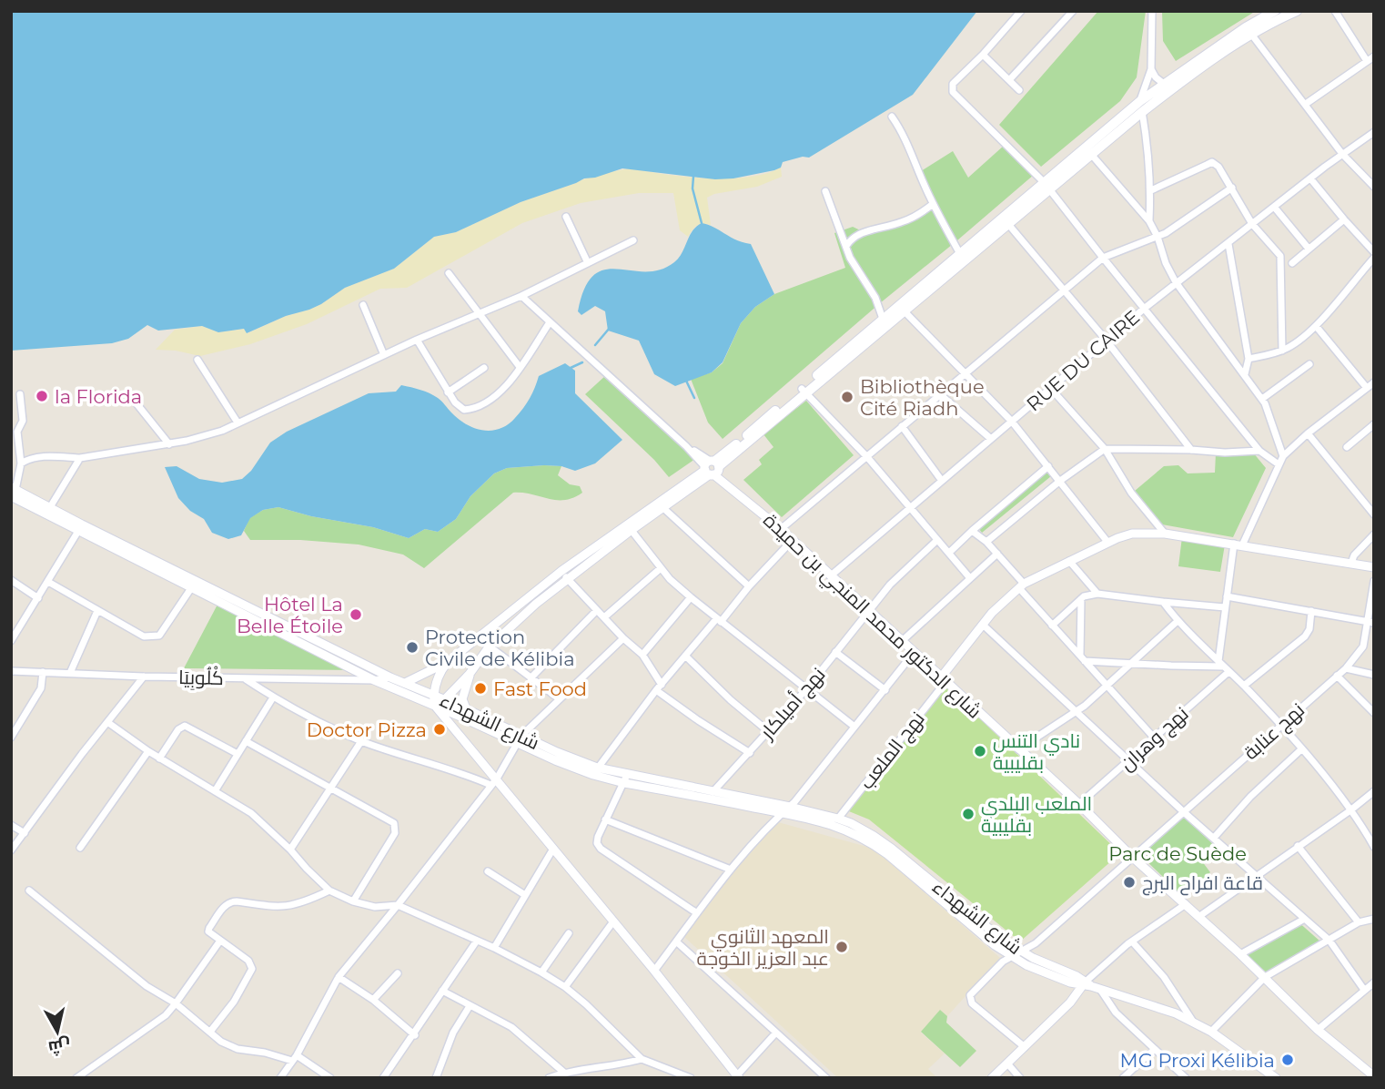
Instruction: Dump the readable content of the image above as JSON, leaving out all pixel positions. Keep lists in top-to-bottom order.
{
  "streets": {
    "street": [
      "RUE DU CAIRE",
      "شارع الدكتور محمد المنجي بن حميدة",
      "كْلُوبِيَا",
      "نهج أميلكار",
      "شارع الشهداء",
      "نهج عنابة",
      "نهج وهران",
      "نهج الملعب"
    ]
  },
  "crossings": [
    ["RUE DU CAIRE", "شارع الدكتور محمد المنجي بن حميدة"],
    ["شارع الدكتور محمد المنجي بن حميدة", "نهج أميلكار"],
    ["شارع الدكتور محمد المنجي بن حميدة", "نهج عنابة"],
    ["شارع الدكتور محمد المنجي بن حميدة", "نهج وهران"],
    ["شارع الدكتور محمد المنجي بن حميدة", "نهج الملعب"],
    ["كْلُوبِيَا", "شارع الشهداء"],
    ["نهج أميلكار", "شارع الشهداء"],
    ["شارع الشهداء", "نهج عنابة"],
    ["شارع الشهداء", "نهج الملعب"]
  ],
  "parks": ["Parc de Suède"],
  "places": [
    "la Florida",
    "Bibliothèque Cité Riadh",
    "Hôtel La Belle Étoile",
    "Protection Civile de Kélibia",
    "Fast Food",
    "Doctor Pizza",
    "نادي التنس بقليبية",
    "الملعب البلدي بقليبية",
    "قاعة افراح البرج",
    "المعهد الثانوي عبد العزيز الخوجة",
    "MG Proxi Kélibia"
  ],
  "north": "bottom"
}
